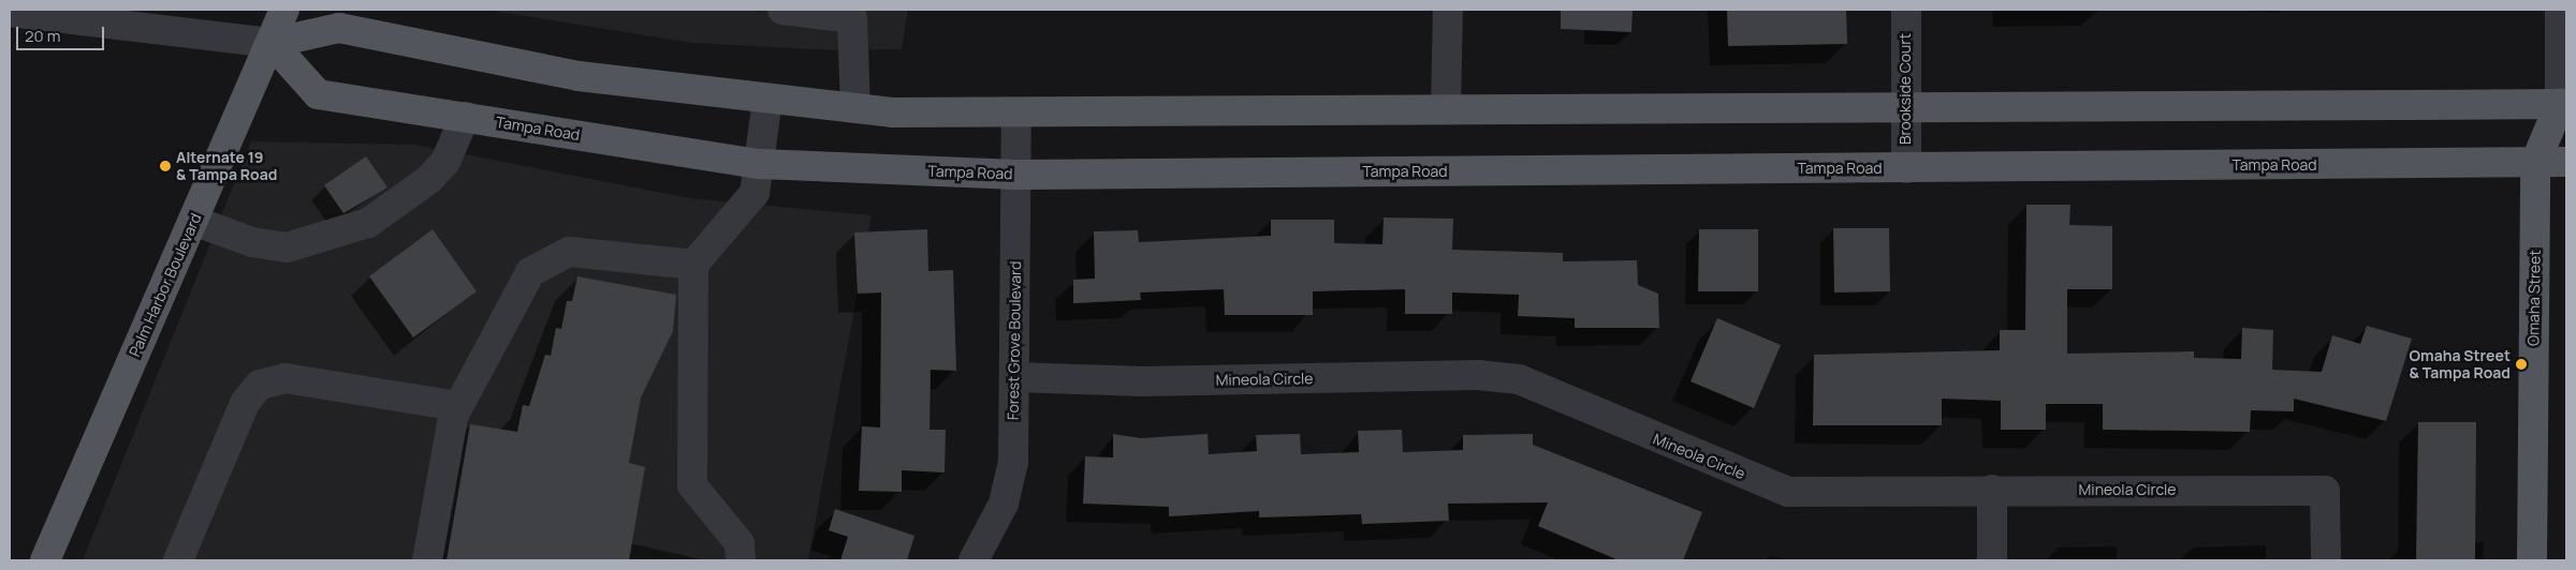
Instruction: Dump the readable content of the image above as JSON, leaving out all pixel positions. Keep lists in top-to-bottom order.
{
  "streets": {
    "main road": ["Tampa Road", "Palm Harbor Boulevard", "Omaha Street"],
    "street": ["Brookside Court", "Forest Grove Boulevard", "Mineola Circle"]
  },
  "crossings": [
    ["Brookside Court", "Tampa Road"],
    ["Tampa Road", "Palm Harbor Boulevard"],
    ["Tampa Road", "Omaha Street"],
    ["Tampa Road", "Forest Grove Boulevard"],
    ["Forest Grove Boulevard", "Mineola Circle"]
  ],
  "places": ["Alternate 19 & Tampa Road", "Omaha Street & Tampa Road"],
  "scale_bar": "20 m"
}
